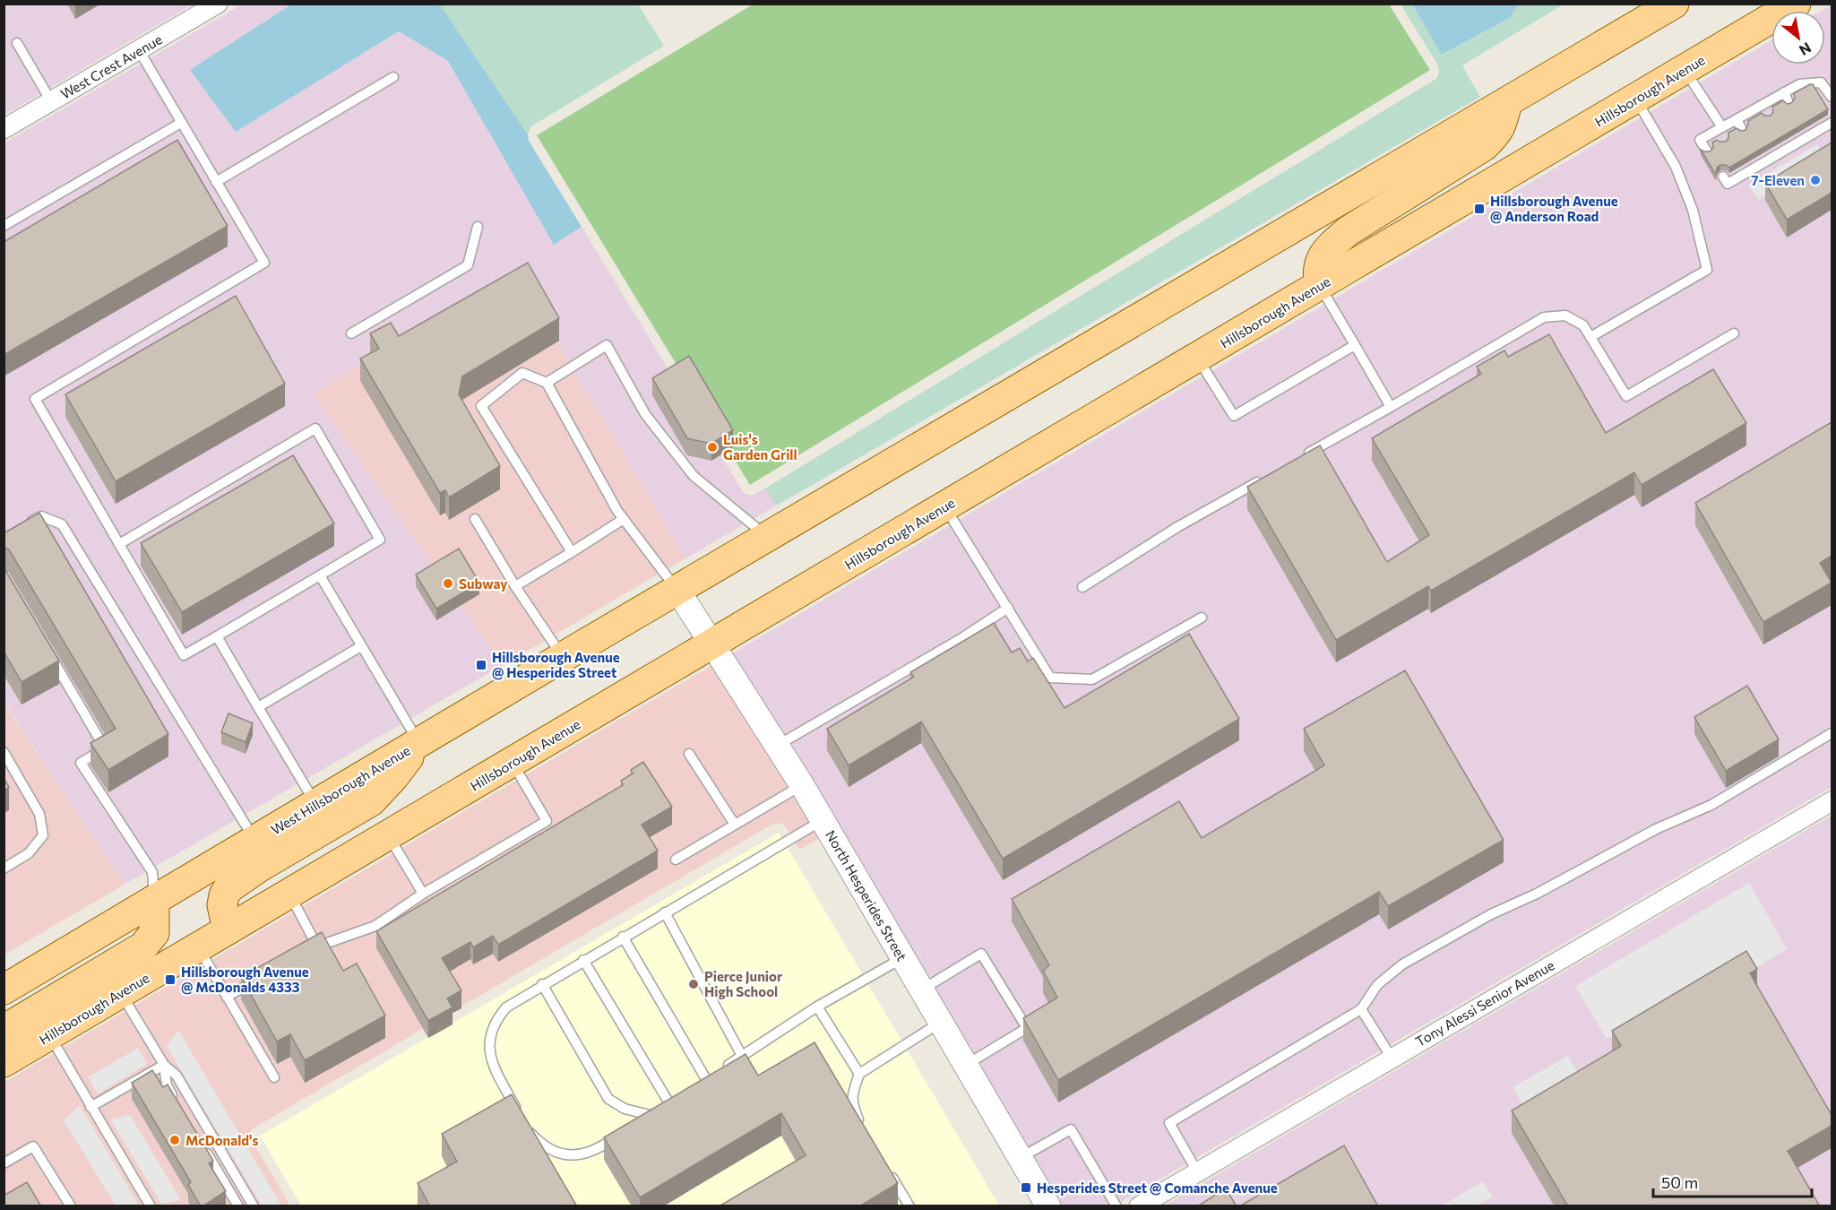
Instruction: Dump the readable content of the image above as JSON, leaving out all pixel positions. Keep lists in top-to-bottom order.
{
  "streets": {
    "main road": ["Hillsborough Avenue", "West Hillsborough Avenue"],
    "street": ["West Crest Avenue", "North Hesperides Street", "Tony Alessi Senior Avenue"]
  },
  "crossings": [
    ["Hillsborough Avenue", "North Hesperides Street"],
    ["West Hillsborough Avenue", "North Hesperides Street"]
  ],
  "places": {
    "other": [
      "7-Eleven",
      "Luis's Garden Grill",
      "Subway",
      "Pierce Junior High School",
      "McDonald's"
    ],
    "transit": [
      "Hillsborough Avenue @ Anderson Road",
      "Hillsborough Avenue @ Hesperides Street",
      "Hillsborough Avenue @ McDonalds 4333",
      "Hesperides Street @ Comanche Avenue"
    ]
  },
  "scale_bar": "50 m",
  "north": "bottom right"
}
